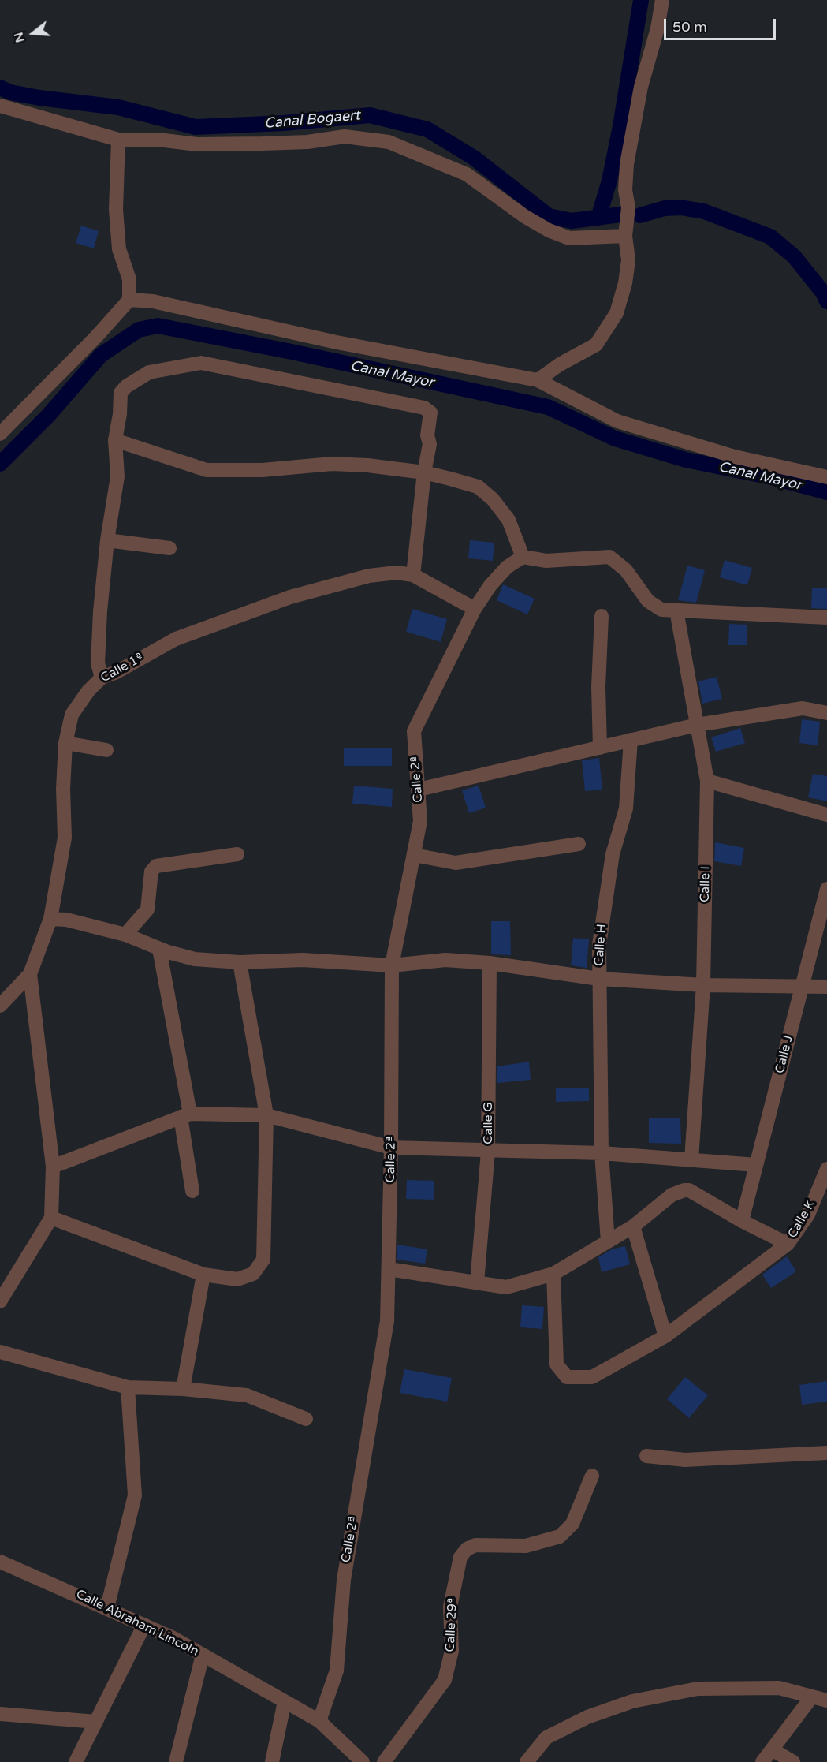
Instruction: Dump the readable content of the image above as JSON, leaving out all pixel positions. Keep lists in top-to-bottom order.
{
  "streets": {
    "street": [
      "Calle 1ª",
      "Calle 2ª",
      "Calle I",
      "Calle H",
      "Calle J",
      "Calle G",
      "Calle K",
      "Calle Abraham Lincoln",
      "Calle 29ª"
    ]
  },
  "crossings": [
    ["Calle 1ª", "Calle 2ª"],
    ["Calle 2ª", "Calle Abraham Lincoln"]
  ],
  "water": ["Canal Bogaert", "Canal Mayor"],
  "scale_bar": "50 m",
  "north": "left"
}
